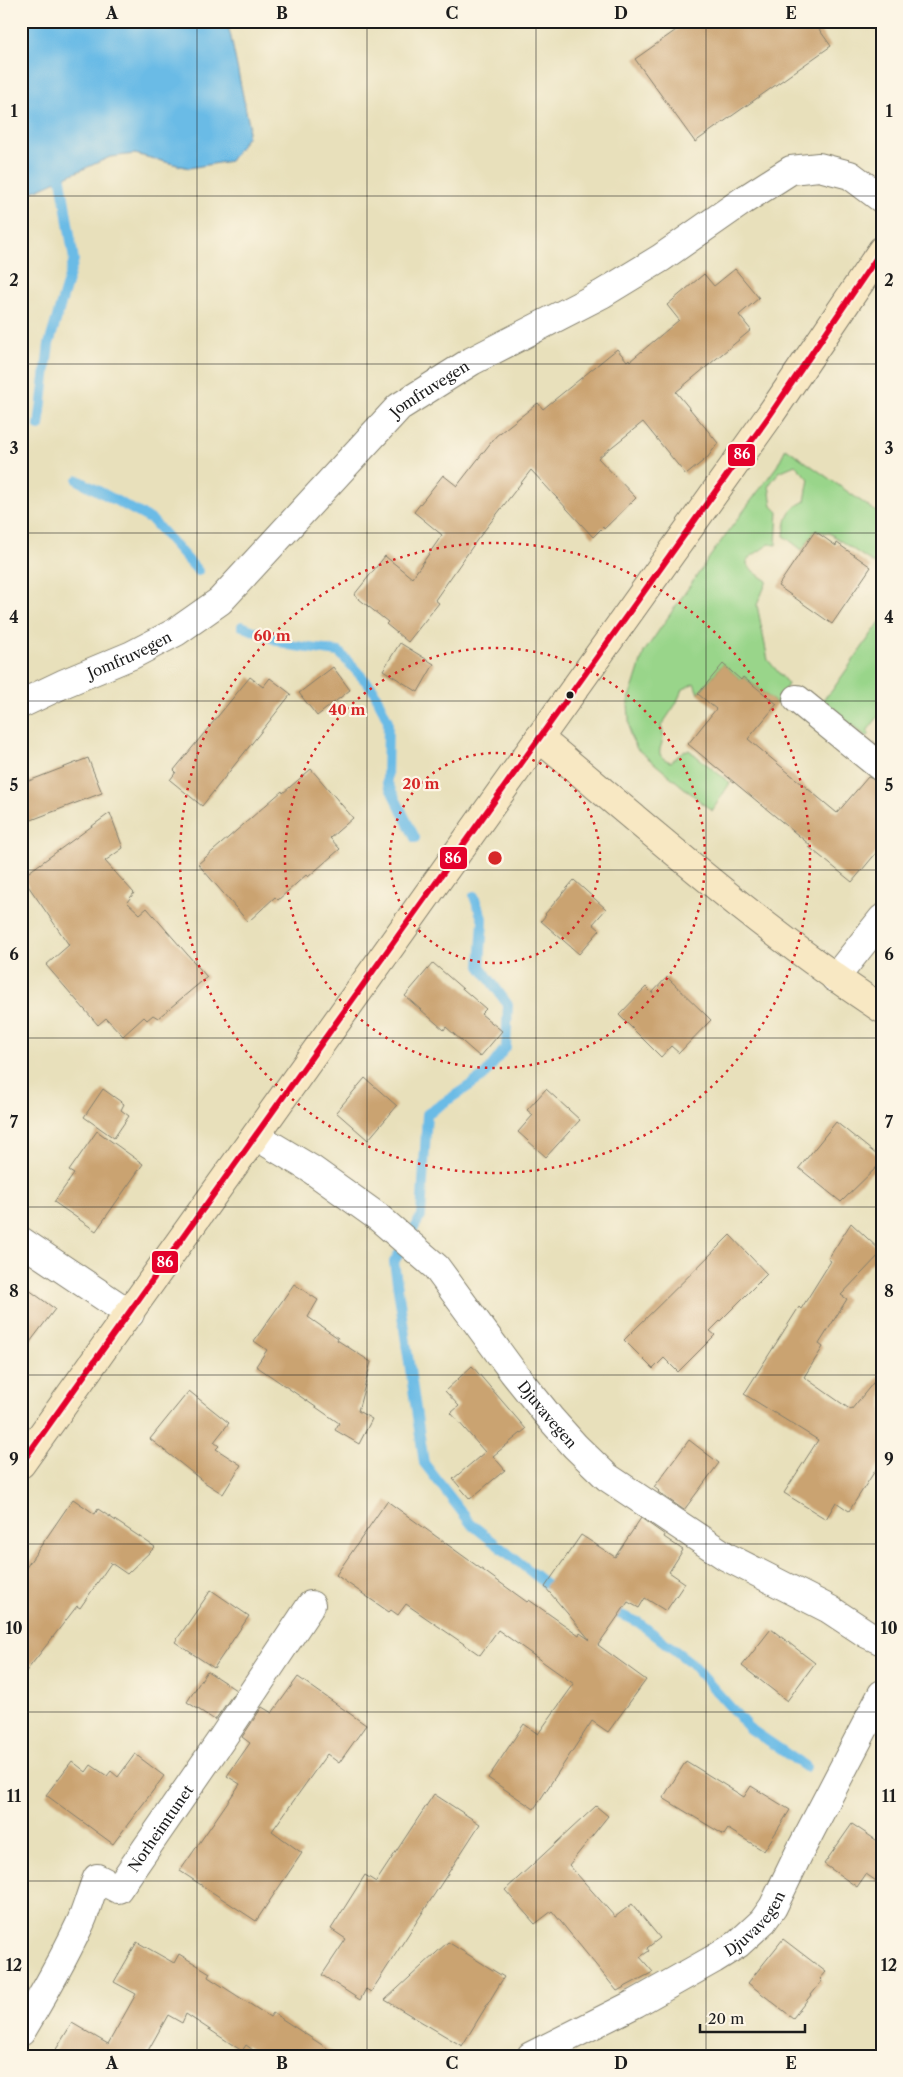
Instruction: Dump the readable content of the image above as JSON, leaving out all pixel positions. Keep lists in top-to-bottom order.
{
  "streets": {
    "street": ["Jomfruvegen", "Djuvavegen", "Norheimtunet"]
  },
  "lines": ["transit line 86"],
  "scale_bar": "20 m",
  "grid": {
    "columns": [
      "A",
      "B",
      "C",
      "D",
      "E"
    ],
    "rows": [
      "1",
      "2",
      "3",
      "4",
      "5",
      "6",
      "7",
      "8",
      "9",
      "10",
      "11",
      "12"
    ]
  },
  "rings": ["60 m", "40 m", "20 m"]
}
